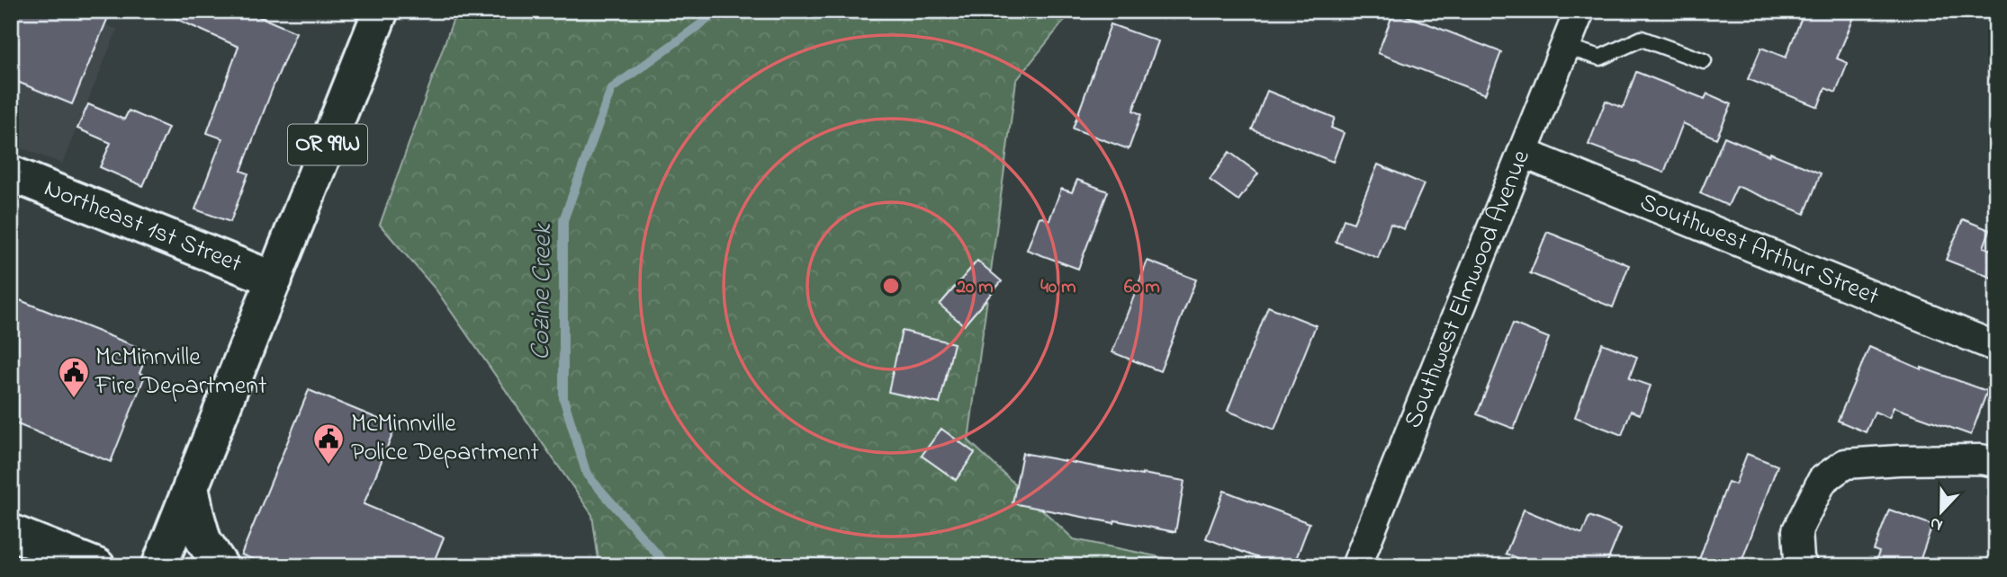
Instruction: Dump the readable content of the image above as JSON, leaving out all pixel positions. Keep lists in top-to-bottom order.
{
  "streets": {
    "main road": ["OR 99W", "Northeast 1st Street"],
    "street": ["Southwest Arthur Street", "Southwest Elmwood Avenue"]
  },
  "crossings": [
    ["OR 99W", "Northeast 1st Street"],
    ["Southwest Arthur Street", "Southwest Elmwood Avenue"]
  ],
  "water": ["Cozine Creek"],
  "places": {
    "public building": ["McMinnville Fire Department", "McMinnville Police Department"]
  },
  "north": "bottom",
  "rings": ["20 m", "40 m", "60 m"]
}
